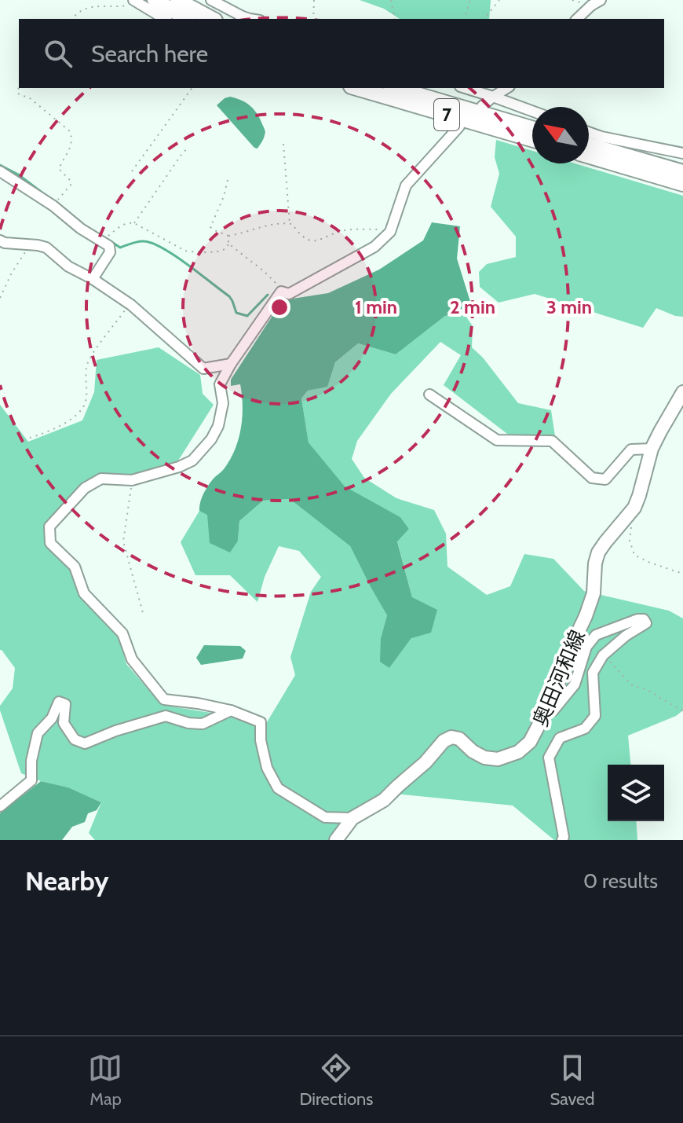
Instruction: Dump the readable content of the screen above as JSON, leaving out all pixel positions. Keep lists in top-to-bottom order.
{
  "streets": {
    "highway": ["7"],
    "main road": ["奥田河和線"]
  },
  "north": "top left",
  "page": {
    "search": "Search here",
    "heading": ["Nearby", "0 results"],
    "nav": ["Map", "Directions", "Saved"]
  },
  "rings": ["1 min", "2 min", "3 min"]
}
